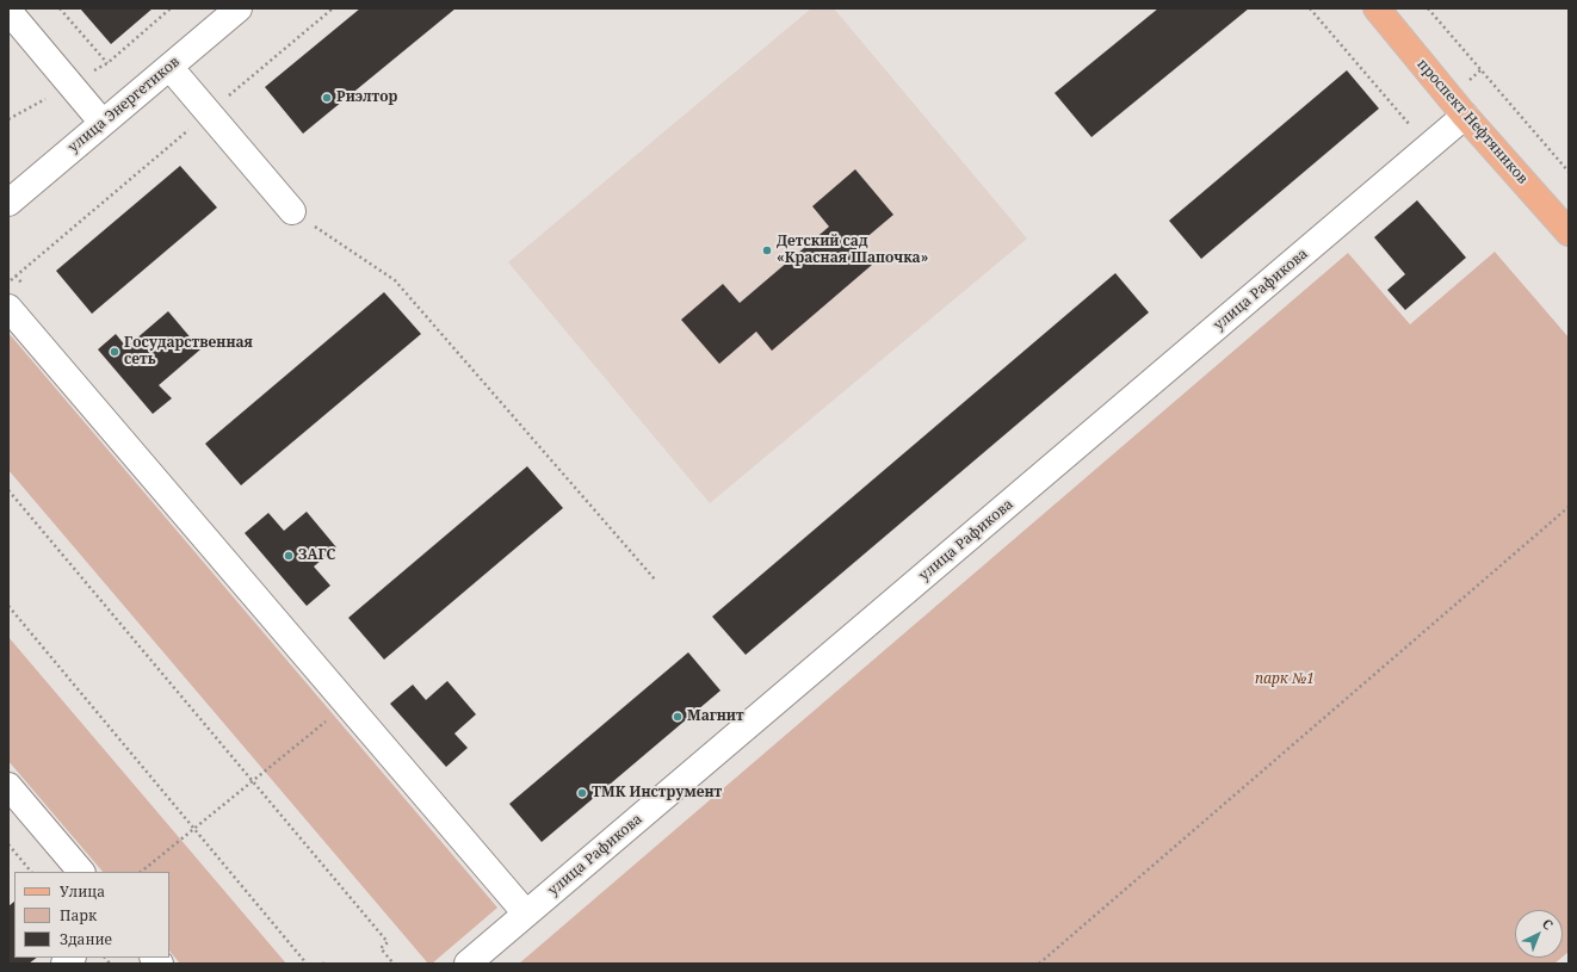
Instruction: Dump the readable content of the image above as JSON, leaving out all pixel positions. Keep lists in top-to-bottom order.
{
  "streets": {
    "main road": ["проспект Нефтяников"],
    "street": ["улица Энергетиков", "улица Рафикова"]
  },
  "crossings": [
    ["проспект Нефтяников", "улица Рафикова"]
  ],
  "parks": ["парк №1"],
  "places": [
    "Риэлтор",
    "Детский сад «Красная Шапочка»",
    "Государственная сеть",
    "ЗАГС",
    "Магнит",
    "ТМК Инструмент"
  ],
  "legend": ["Улица", "Парк", "Здание"],
  "north": "top right"
}
